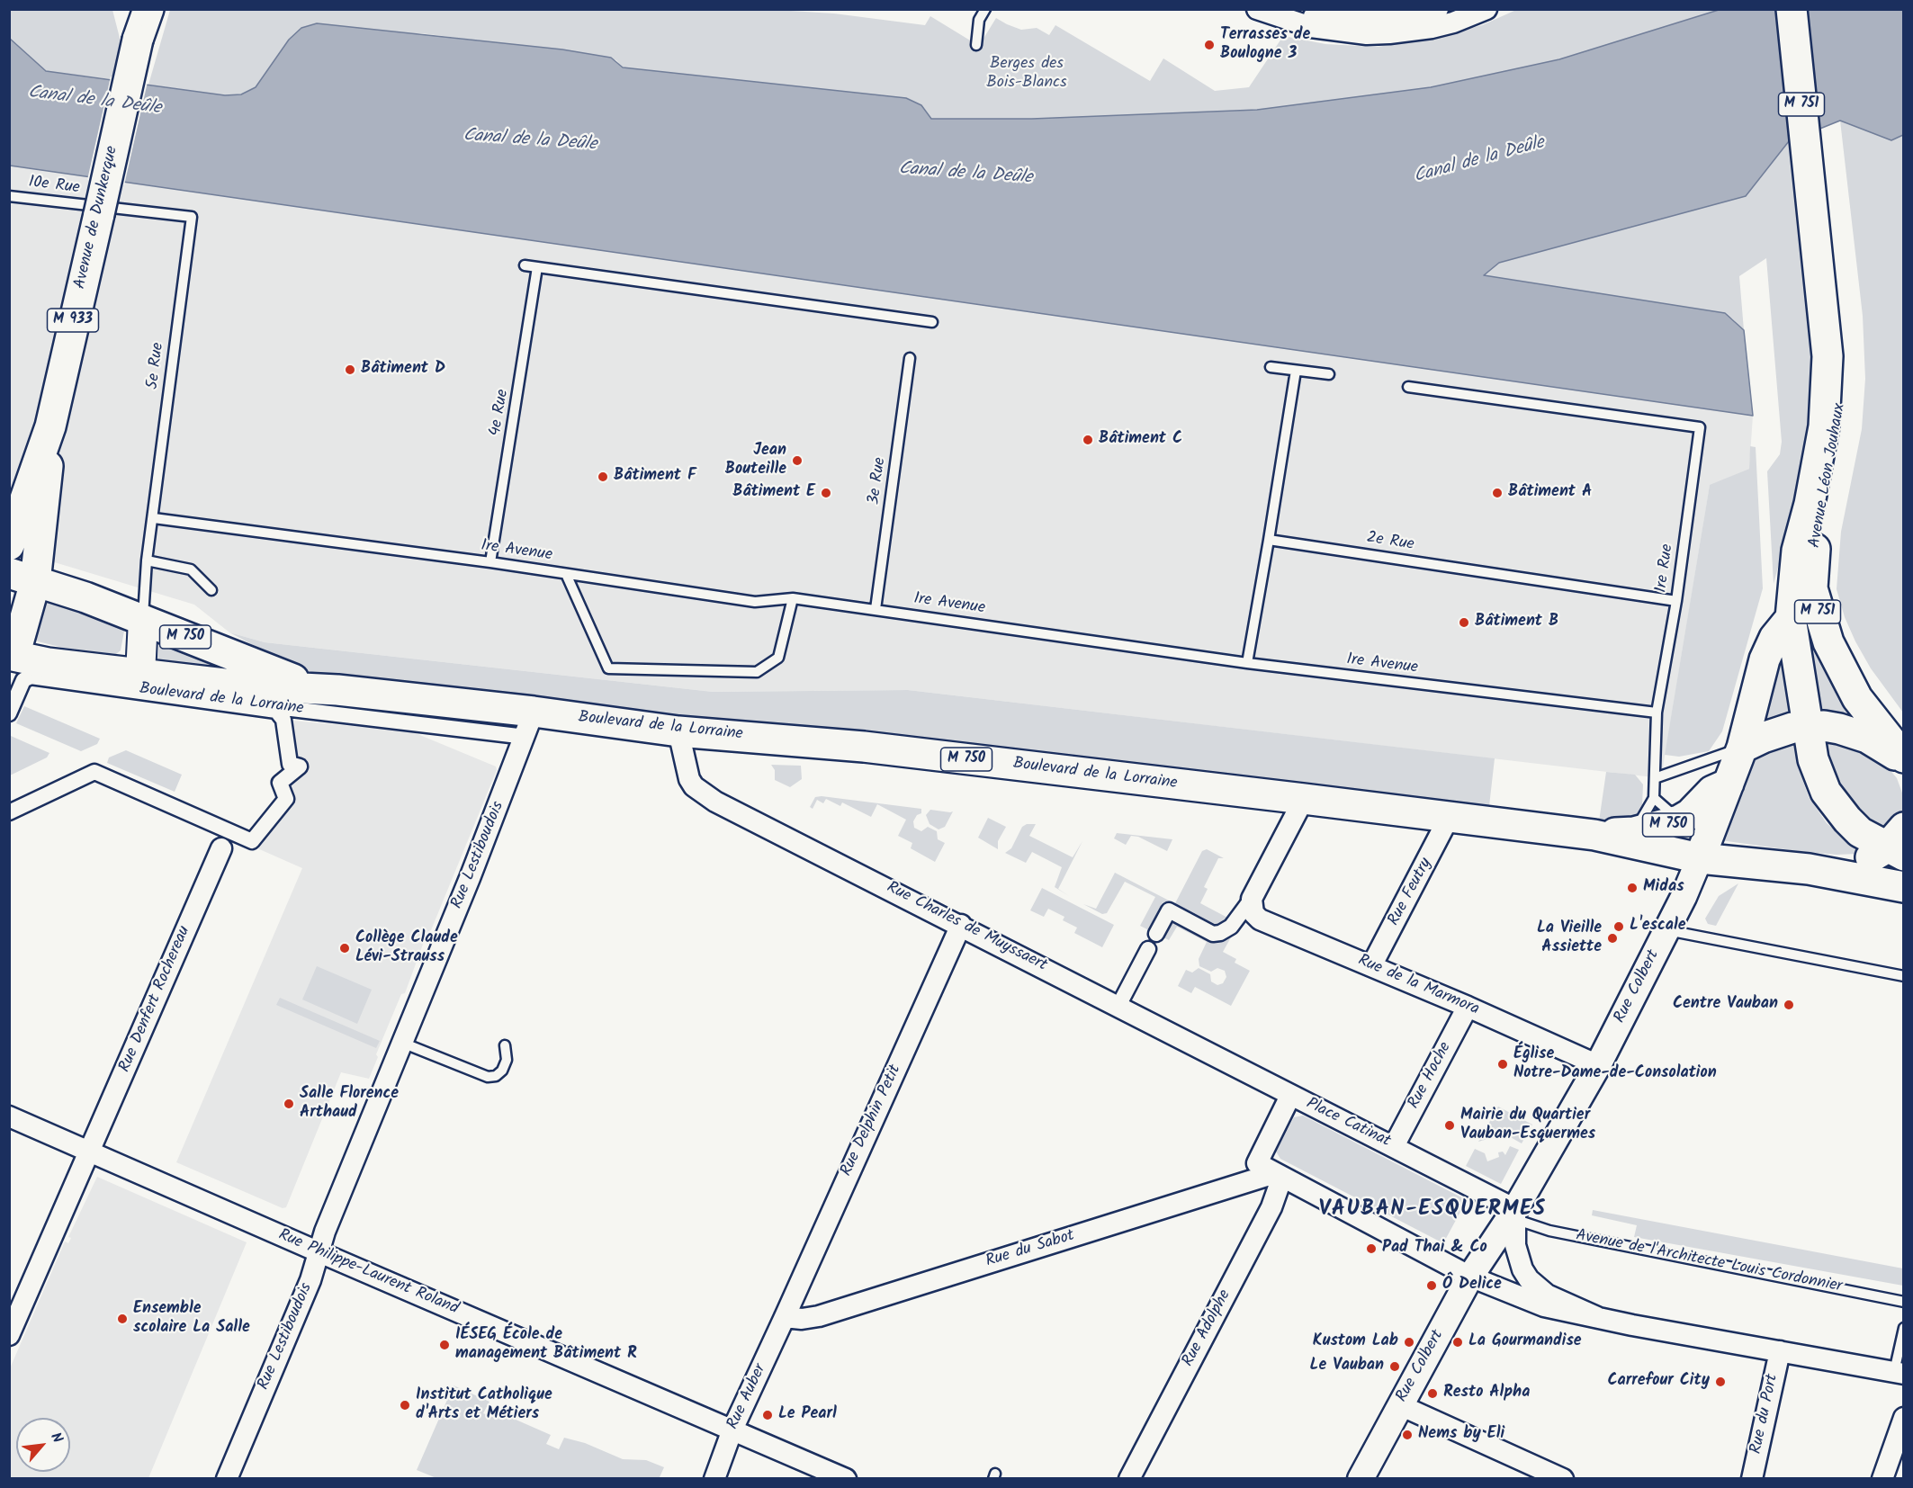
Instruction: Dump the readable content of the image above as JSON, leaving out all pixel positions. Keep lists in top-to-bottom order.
{
  "streets": {
    "main road": [
      "M 751",
      "Avenue de Dunkerque",
      "M 933",
      "Avenue Léon Jouhaux",
      "M 750",
      "Boulevard de la Lorraine",
      "Rue Colbert"
    ],
    "street": [
      "Rue Lestiboudois",
      "Rue Feutry",
      "Rue Charles de Muyssaert",
      "Rue de la Marmora",
      "Rue Denfert Rochereau",
      "Rue Hoche",
      "Rue Delphin Petit",
      "Place Catinat",
      "Rue du Sabot",
      "Rue Philippe-Laurent Roland",
      "Rue Adolphe",
      "Rue Auber",
      "Rue du Port"
    ],
    "lane": [
      "10e Rue",
      "5e Rue",
      "4e Rue",
      "3e Rue",
      "2e Rue",
      "1re Avenue",
      "1re Rue",
      "Avenue de l'Architecte Louis Cordonnier"
    ]
  },
  "crossings": [
    ["10e Rue", "5e Rue"],
    ["Avenue de Dunkerque", "M 933"],
    ["Avenue de Dunkerque", "Boulevard de la Lorraine"],
    ["M 933", "Boulevard de la Lorraine"],
    ["5e Rue", "1re Avenue"],
    ["5e Rue", "Boulevard de la Lorraine"],
    ["4e Rue", "1re Avenue"],
    ["Avenue Léon Jouhaux", "Boulevard de la Lorraine"],
    ["Avenue Léon Jouhaux", "Rue Colbert"],
    ["3e Rue", "1re Avenue"],
    ["2e Rue", "1re Rue"],
    ["1re Avenue", "1re Rue"],
    ["Boulevard de la Lorraine", "Rue Lestiboudois"],
    ["Boulevard de la Lorraine", "Rue Feutry"],
    ["Boulevard de la Lorraine", "Rue Charles de Muyssaert"],
    ["Boulevard de la Lorraine", "Rue Colbert"],
    ["Rue Lestiboudois", "Rue Philippe-Laurent Roland"],
    ["Rue Feutry", "Rue de la Marmora"],
    ["Rue Charles de Muyssaert", "Rue Delphin Petit"],
    ["Rue Charles de Muyssaert", "Place Catinat"],
    ["Rue de la Marmora", "Rue Colbert"],
    ["Rue de la Marmora", "Rue Hoche"],
    ["Rue Colbert", "Place Catinat"],
    ["Rue Colbert", "Avenue de l'Architecte Louis Cordonnier"],
    ["Rue Denfert Rochereau", "Rue Philippe-Laurent Roland"],
    ["Rue Hoche", "Place Catinat"],
    ["Rue Delphin Petit", "Rue du Sabot"],
    ["Rue Delphin Petit", "Rue Auber"],
    ["Place Catinat", "Rue du Sabot"],
    ["Place Catinat", "Avenue de l'Architecte Louis Cordonnier"],
    ["Place Catinat", "Rue Adolphe"],
    ["Rue du Sabot", "Rue Adolphe"],
    ["Rue du Sabot", "Rue Auber"],
    ["Rue Philippe-Laurent Roland", "Rue Auber"]
  ],
  "districts": ["VAUBAN-ESQUERMES"],
  "water": ["Canal de la Deûle"],
  "parks": ["Berges des Bois-Blancs"],
  "places": [
    "Terrasses de Boulogne 3",
    "Bâtiment D",
    "Bâtiment C",
    "Jean Bouteille",
    "Bâtiment F",
    "Bâtiment E",
    "Bâtiment A",
    "Bâtiment B",
    "Midas",
    "L'escale",
    "La Vieille Assiette",
    "Collège Claude Lévi-Strauss",
    "Centre Vauban",
    "Église Notre-Dame-de-Consolation",
    "Salle Florence Arthaud",
    "Mairie du Quartier Vauban-Esquermes",
    "Pad Thai & Co",
    "Ô Delice",
    "Ensemble scolaire La Salle",
    "Kustom Lab",
    "La Gourmandise",
    "IÉSEG École de management Bâtiment R",
    "Le Vauban",
    "Carrefour City",
    "Resto Alpha",
    "Institut Catholique d'Arts et Métiers",
    "Le Pearl",
    "Nems by Eli"
  ],
  "north": "top right"
}
